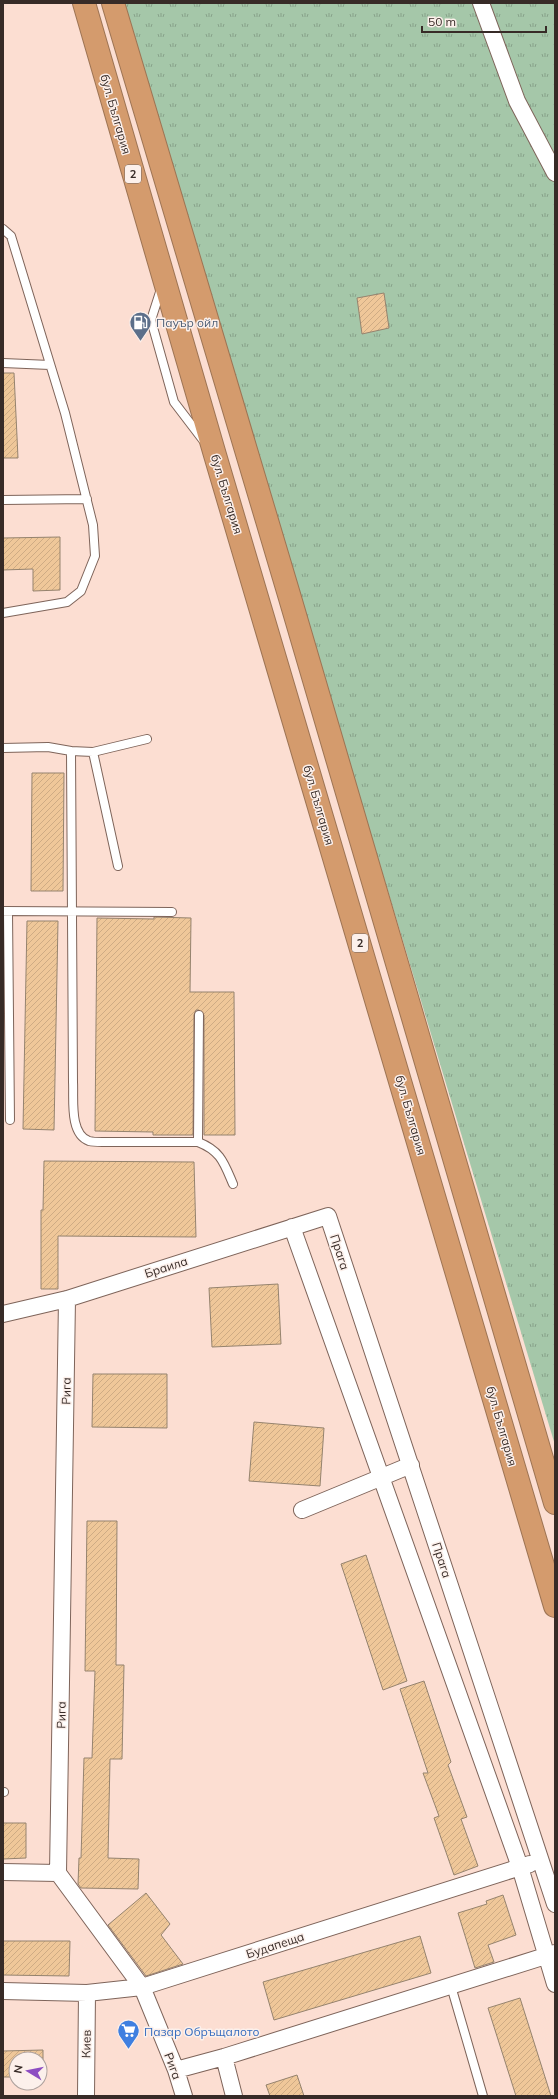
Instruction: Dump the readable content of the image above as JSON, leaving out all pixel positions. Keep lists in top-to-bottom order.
{
  "streets": {
    "highway": ["бул. България", "2"],
    "street": [
      "Прага",
      "Браила",
      "Рига",
      "Будапеща",
      "Киев"
    ]
  },
  "crossings": [
    ["Прага", "Браила"],
    ["Прага", "Будапеща"],
    ["Браила", "Рига"],
    ["Рига", "Будапеща"],
    ["Будапеща", "Киев"]
  ],
  "places": {
    "fuel station": ["Пауър ойл"],
    "supermarket": ["Пазар Обръщалото"]
  },
  "scale_bar": "50 m",
  "north": "left"
}
